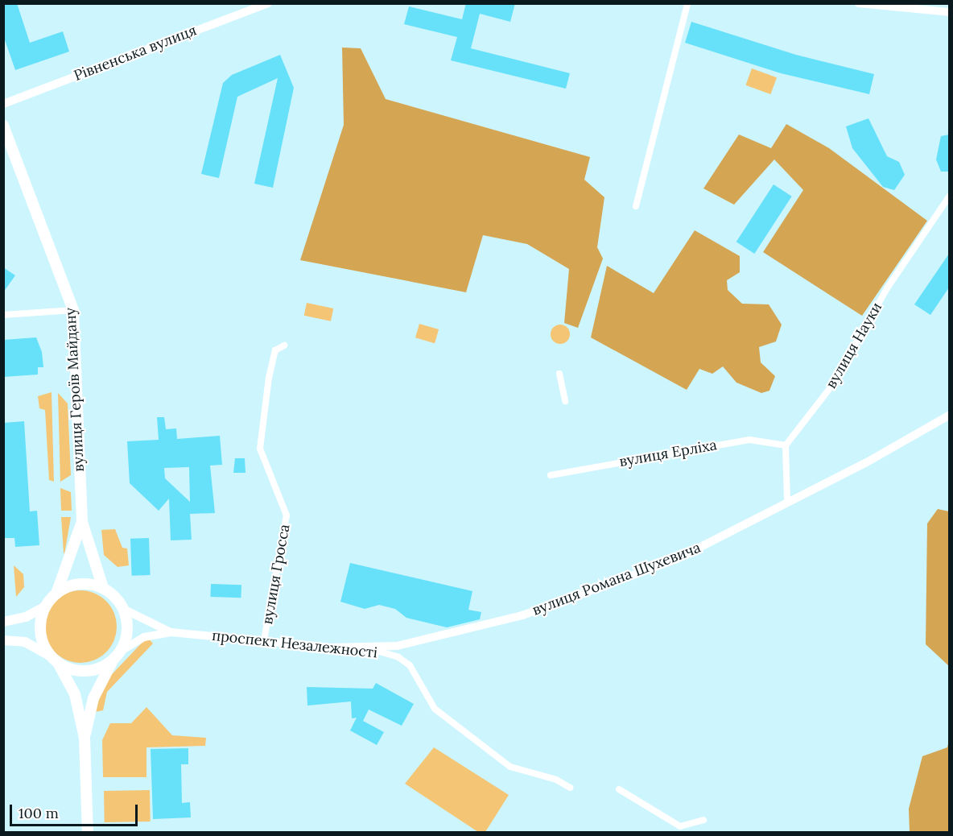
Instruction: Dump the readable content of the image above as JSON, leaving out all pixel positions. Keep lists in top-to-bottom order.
{
  "streets": {
    "main road": ["вулиця Героїв Майдану"],
    "street": [
      "Рівненська вулиця",
      "вулиця Науки",
      "вулиця Ерліха",
      "вулиця Гросса",
      "вулиця Романа Шухевича",
      "проспект Незалежності"
    ]
  },
  "crossings": [
    ["вулиця Науки", "вулиця Ерліха"],
    ["вулиця Гросса", "проспект Незалежності"],
    ["вулиця Романа Шухевича", "проспект Незалежності"]
  ],
  "scale_bar": "100 m"
}
